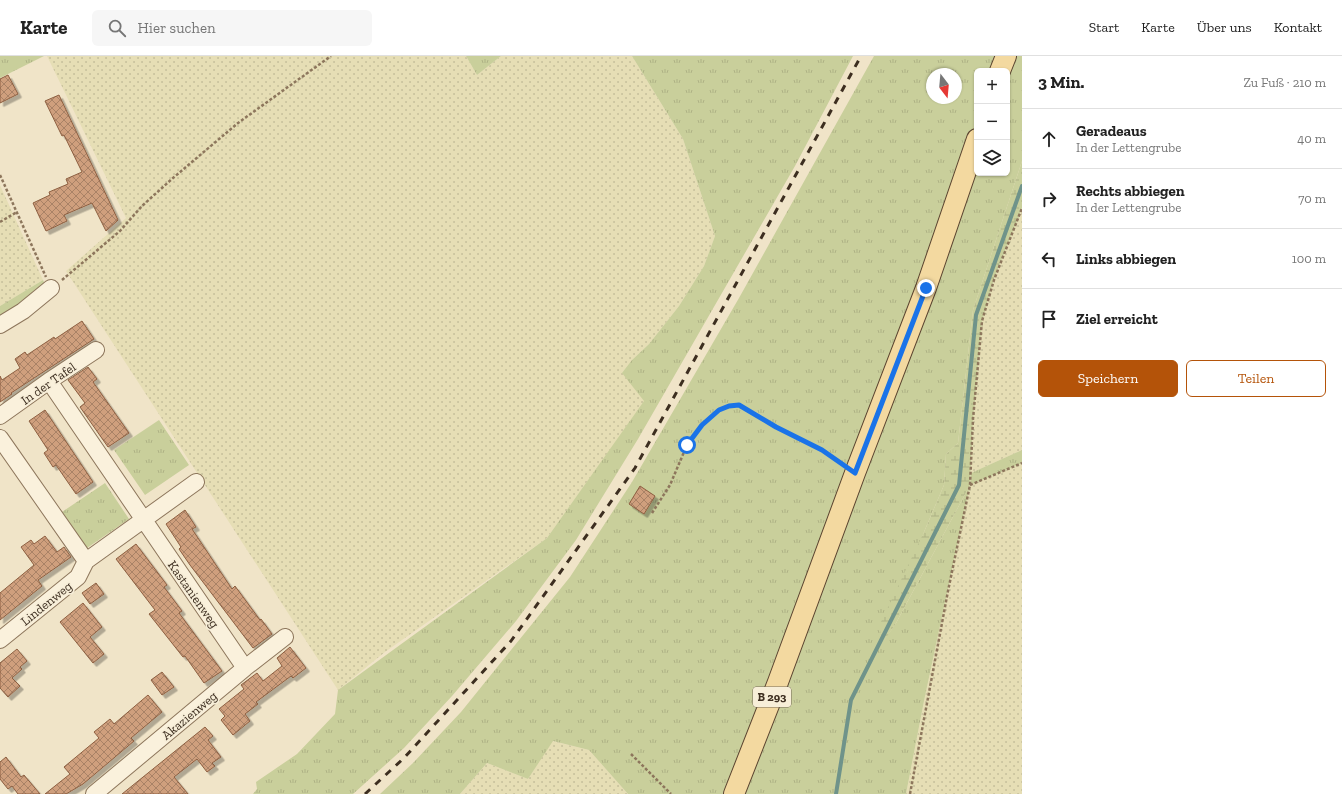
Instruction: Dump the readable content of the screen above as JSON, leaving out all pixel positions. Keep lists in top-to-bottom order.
{
  "streets": {
    "main road": ["B 293"],
    "street": [
      "In der Tafel",
      "Kastanienweg",
      "Lindenweg",
      "Akazienweg"
    ]
  },
  "crossings": [
    ["In der Tafel", "Kastanienweg"],
    ["Kastanienweg", "Akazienweg"]
  ],
  "north": "bottom",
  "page": {
    "header": "Karte",
    "search": "Hier suchen",
    "nav": [
      "Start",
      "Karte",
      "Über uns",
      "Kontakt"
    ],
    "heading": ["3 Min.", "Zu Fuß · 210 m"],
    "map_buttons": ["+", "−"],
    "list": [
      ["Geradeaus", "In der Lettengrube", "40 m"],
      ["Rechts abbiegen", "In der Lettengrube", "70 m"],
      ["Links abbiegen", "100 m"],
      "Ziel erreicht"
    ],
    "buttons": ["Speichern", "Teilen"]
  }
}
